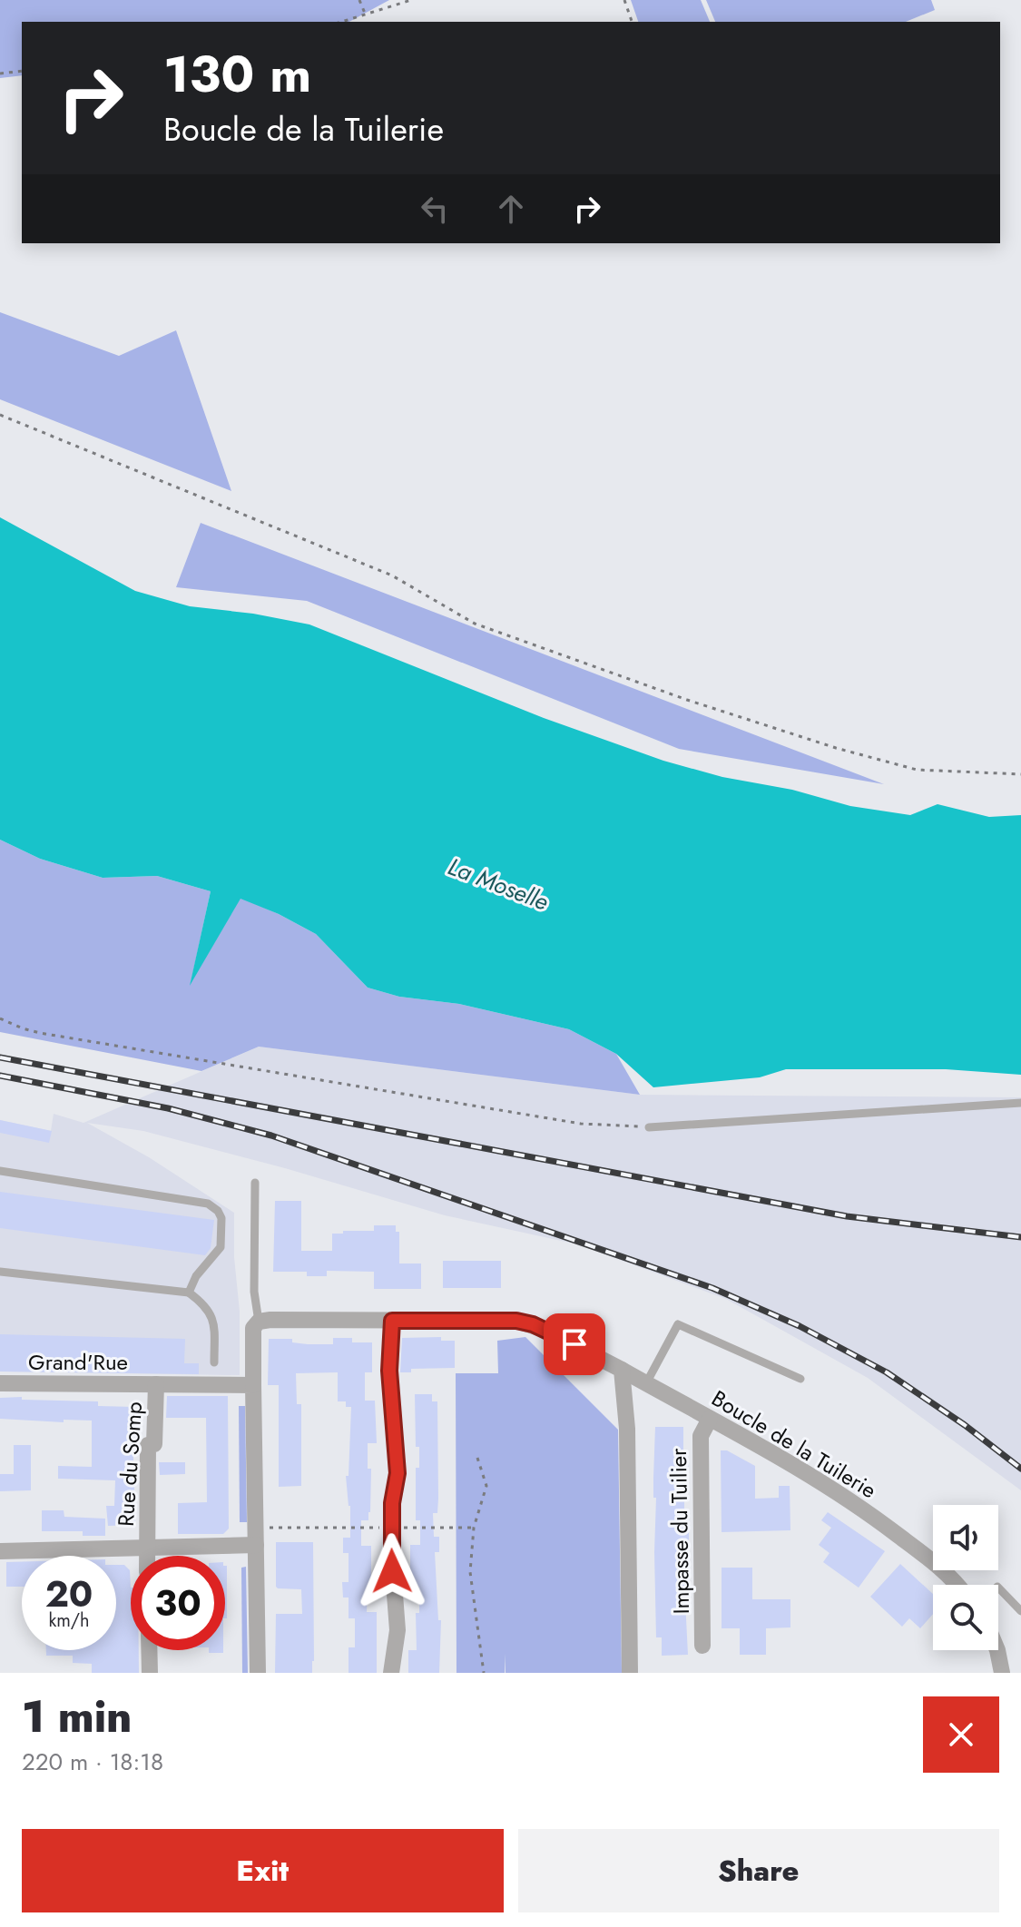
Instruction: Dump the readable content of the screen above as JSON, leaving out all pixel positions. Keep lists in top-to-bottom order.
{
  "streets": {
    "street": [
      "Grand'Rue",
      "Boucle de la Tuilerie",
      "Rue du Somp",
      "Impasse du Tuilier"
    ]
  },
  "crossings": [
    ["Grand'Rue", "Rue du Somp"],
    ["Boucle de la Tuilerie", "Impasse du Tuilier"]
  ],
  "water": ["La Moselle"],
  "page": {
    "turn": ["130 m", "Boucle de la Tuilerie"],
    "speed": "20 km/h",
    "limit": "30",
    "heading": ["1 min", "220 m · 18:18"],
    "buttons": ["Exit", "Share"]
  }
}
